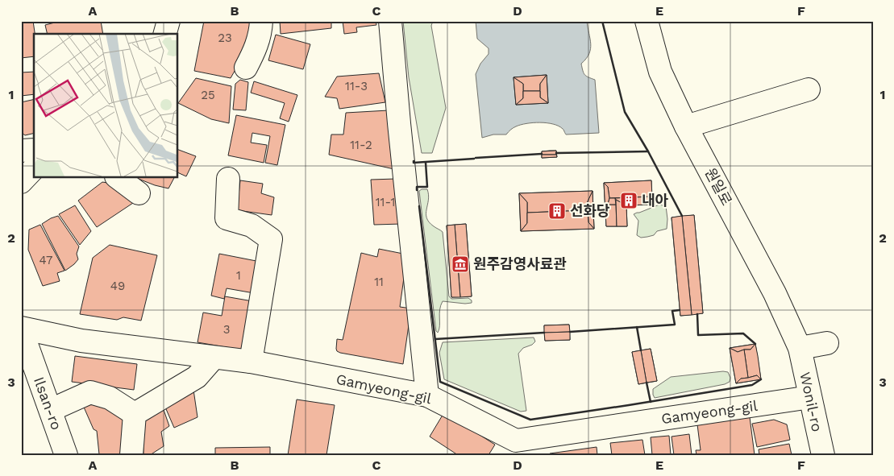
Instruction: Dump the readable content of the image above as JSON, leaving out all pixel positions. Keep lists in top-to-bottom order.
{
  "streets": {
    "street": [
      "원일로",
      "Gamyeong-gil",
      "Wonil-ro",
      "Ilsan-ro"
    ]
  },
  "crossings": [
    ["원일로", "Wonil-ro"],
    ["Gamyeong-gil", "Wonil-ro"],
    ["Gamyeong-gil", "Ilsan-ro"]
  ],
  "places": {
    "building": ["내아", "선화당"],
    "museum": ["원주감영사료관"]
  },
  "house_numbers": [
    "23",
    "11-3",
    "25",
    "11-2",
    "11-1",
    "47",
    "1",
    "11",
    "49",
    "3"
  ],
  "grid": {
    "columns": [
      "A",
      "B",
      "C",
      "D",
      "E",
      "F"
    ],
    "rows": ["1", "2", "3"]
  }
}
